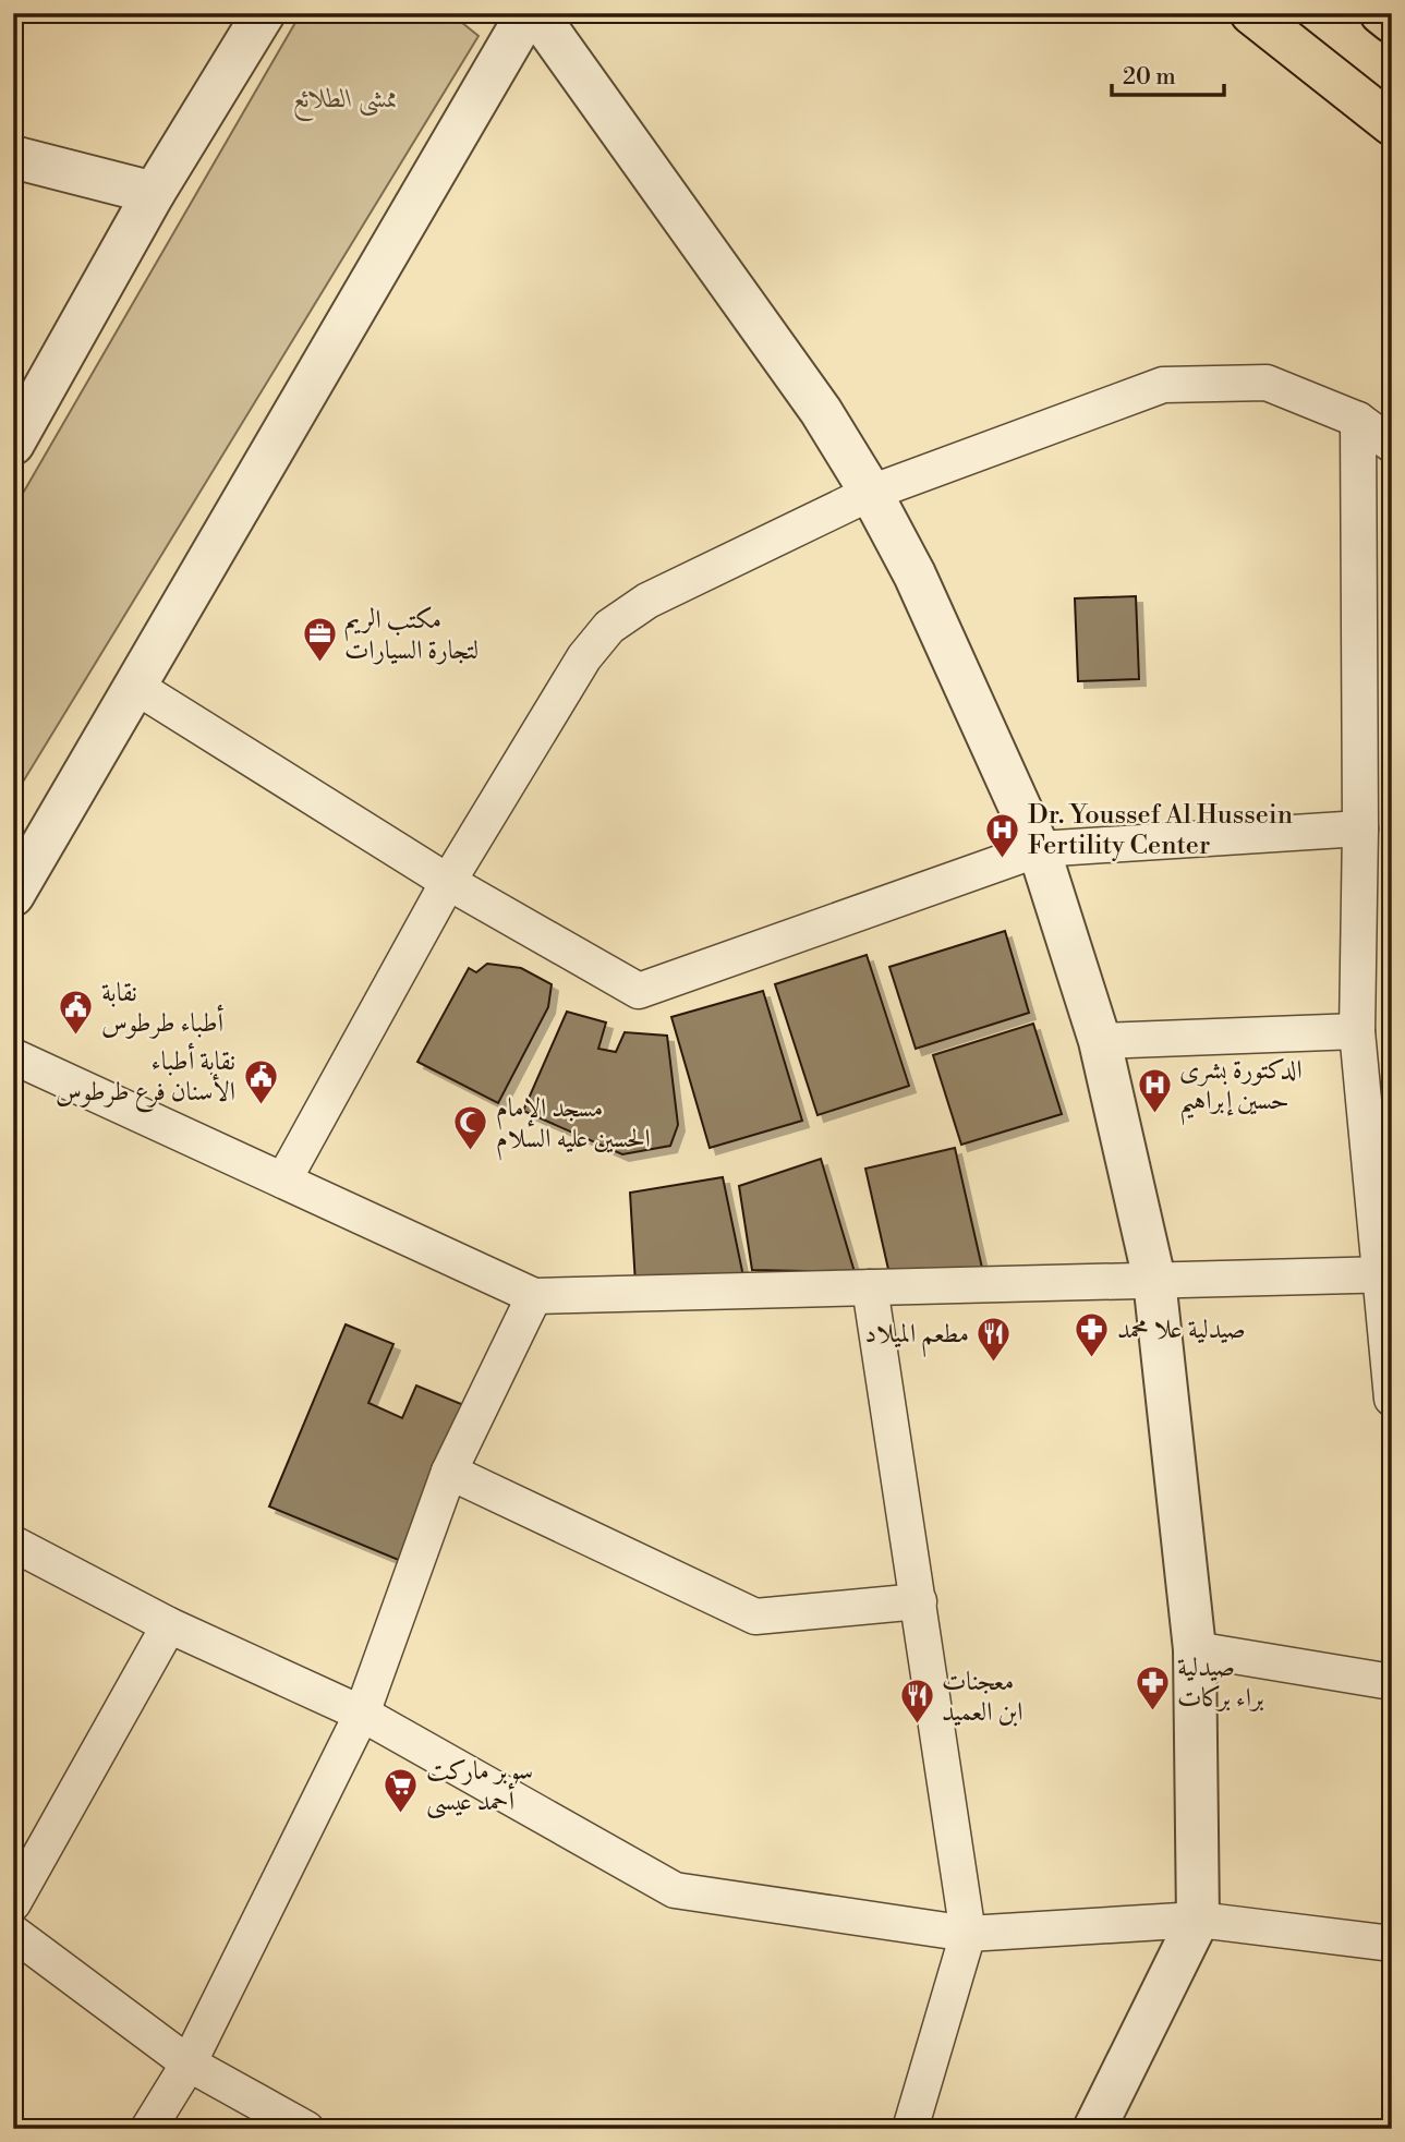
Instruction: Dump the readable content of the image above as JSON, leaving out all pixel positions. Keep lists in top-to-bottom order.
{
  "parks": ["ممشى الطلائع"],
  "places": {
    "office": ["مكتب الريم لتجارة السيارات"],
    "hospital": ["Dr. Youssef Al Hussein Fertility Center", "الدكتورة بشرى حسين إبراهيم"],
    "public building": ["نقابة أطباء طرطوس", "نقابة أطباء الأسنان فرع طرطوس"],
    "mosque": ["مسجد الإمام الحسين عليه السلام"],
    "pharmacy": ["صيدلية علا محمد", "صيدلية براء بركات"],
    "restaurant": ["مطعم الميلاد", "معجنات ابن العميد"],
    "supermarket": ["سوبر ماركت أحمد عيسى"]
  },
  "scale_bar": "20 m"
}
